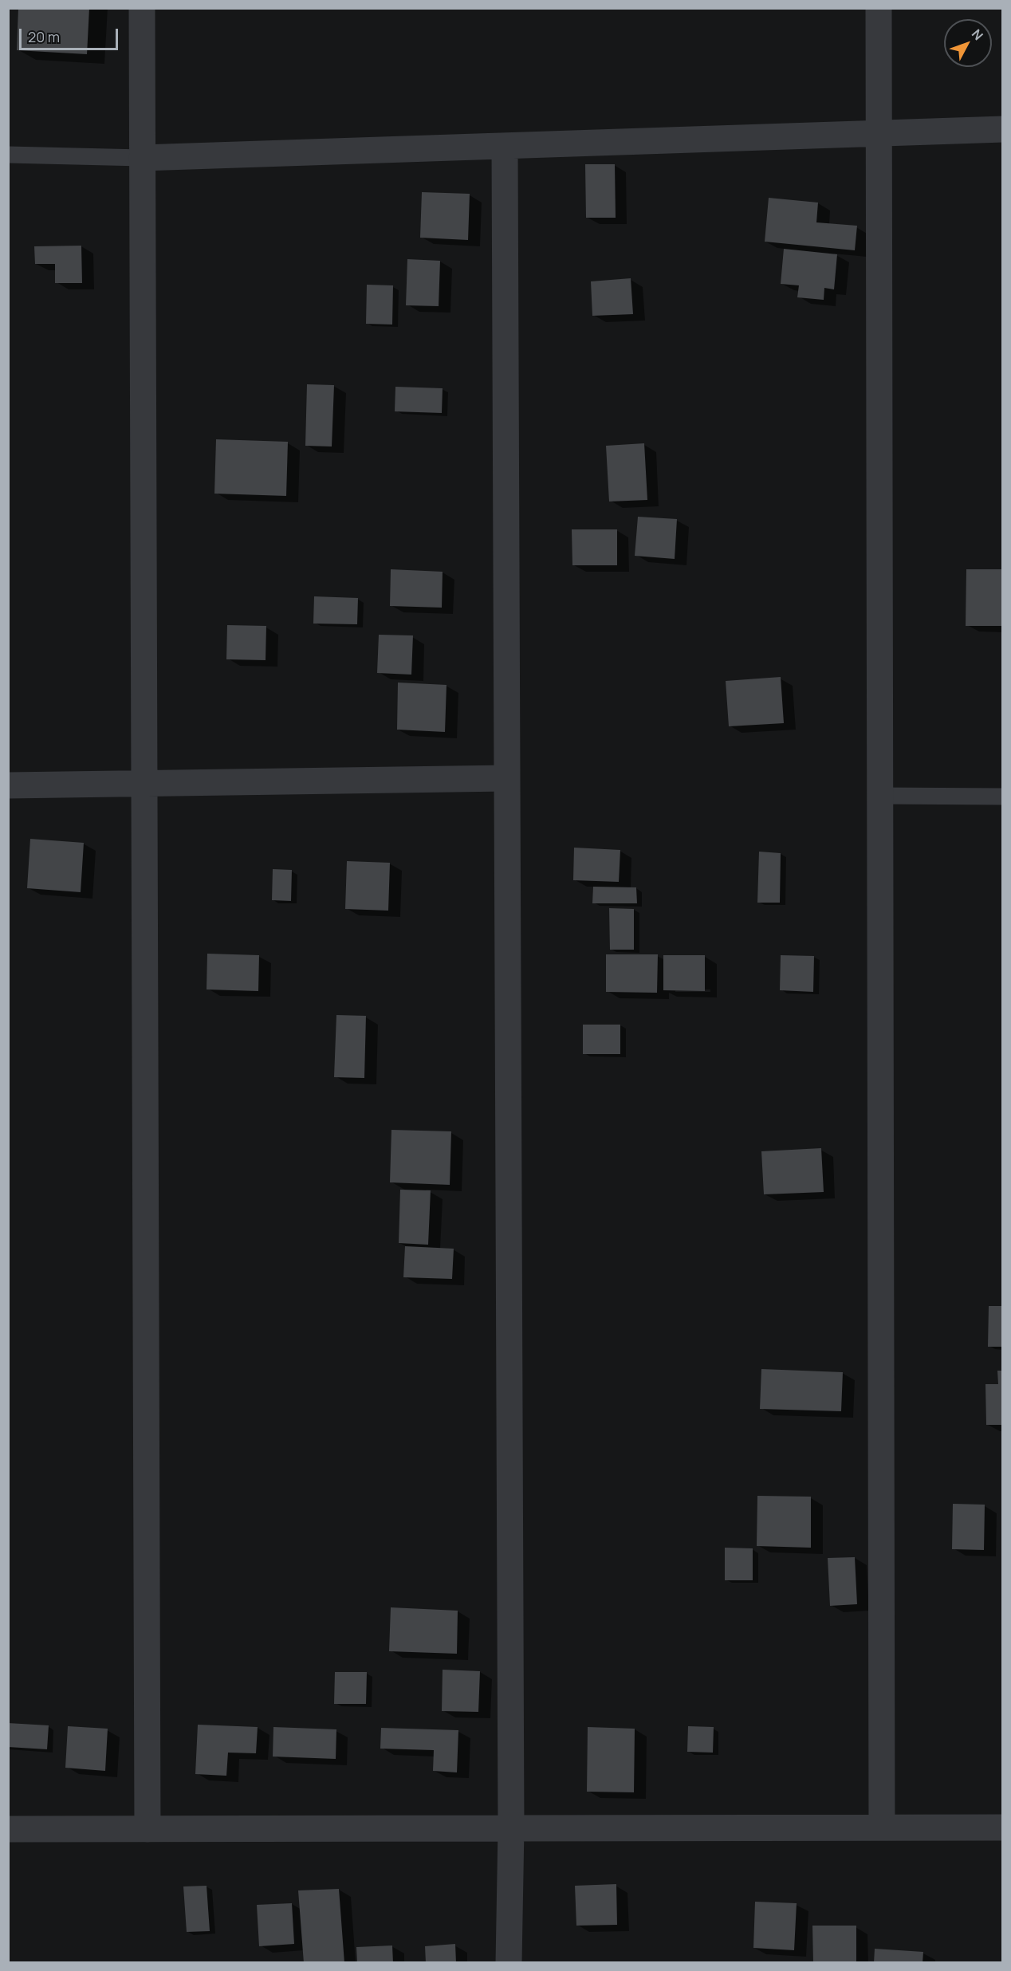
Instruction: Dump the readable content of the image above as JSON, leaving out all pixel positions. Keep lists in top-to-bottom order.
{
  "scale_bar": "20 m",
  "north": "top right"
}
